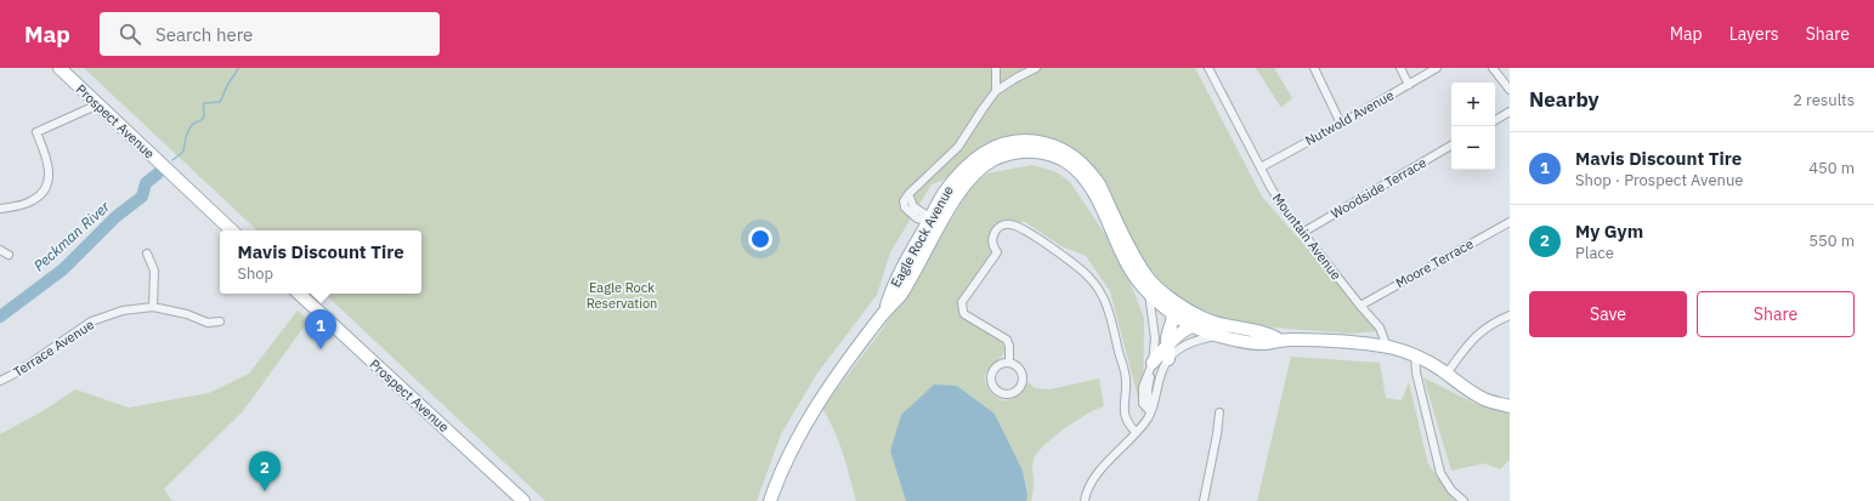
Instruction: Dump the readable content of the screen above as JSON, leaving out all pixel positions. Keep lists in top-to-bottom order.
{
  "streets": {
    "main road": ["Prospect Avenue", "Eagle Rock Avenue"],
    "street": [
      "Nutwold Avenue",
      "Woodside Terrace",
      "Mountain Avenue",
      "Moore Terrace",
      "Terrace Avenue"
    ]
  },
  "crossings": [
    ["Nutwold Avenue", "Mountain Avenue"],
    ["Woodside Terrace", "Mountain Avenue"],
    ["Eagle Rock Avenue", "Mountain Avenue"],
    ["Mountain Avenue", "Moore Terrace"]
  ],
  "water": ["Peckman River"],
  "parks": ["Eagle Rock Reservation"],
  "page": {
    "header": "Map",
    "search": "Search here",
    "nav": ["Map", "Layers", "Share"],
    "heading": ["Nearby", "2 results"],
    "map_buttons": ["+", "−"],
    "list": [
      {
        "mark": "1",
        "name": "Mavis Discount Tire",
        "note": "Shop · Prospect Avenue",
        "value": "450 m"
      },
      {
        "mark": "2",
        "name": "My Gym",
        "note": "Place",
        "value": "550 m"
      }
    ],
    "popup": ["Mavis Discount Tire", "Shop"],
    "buttons": ["Save", "Share"],
    "pins": ["1", "2"]
  }
}
